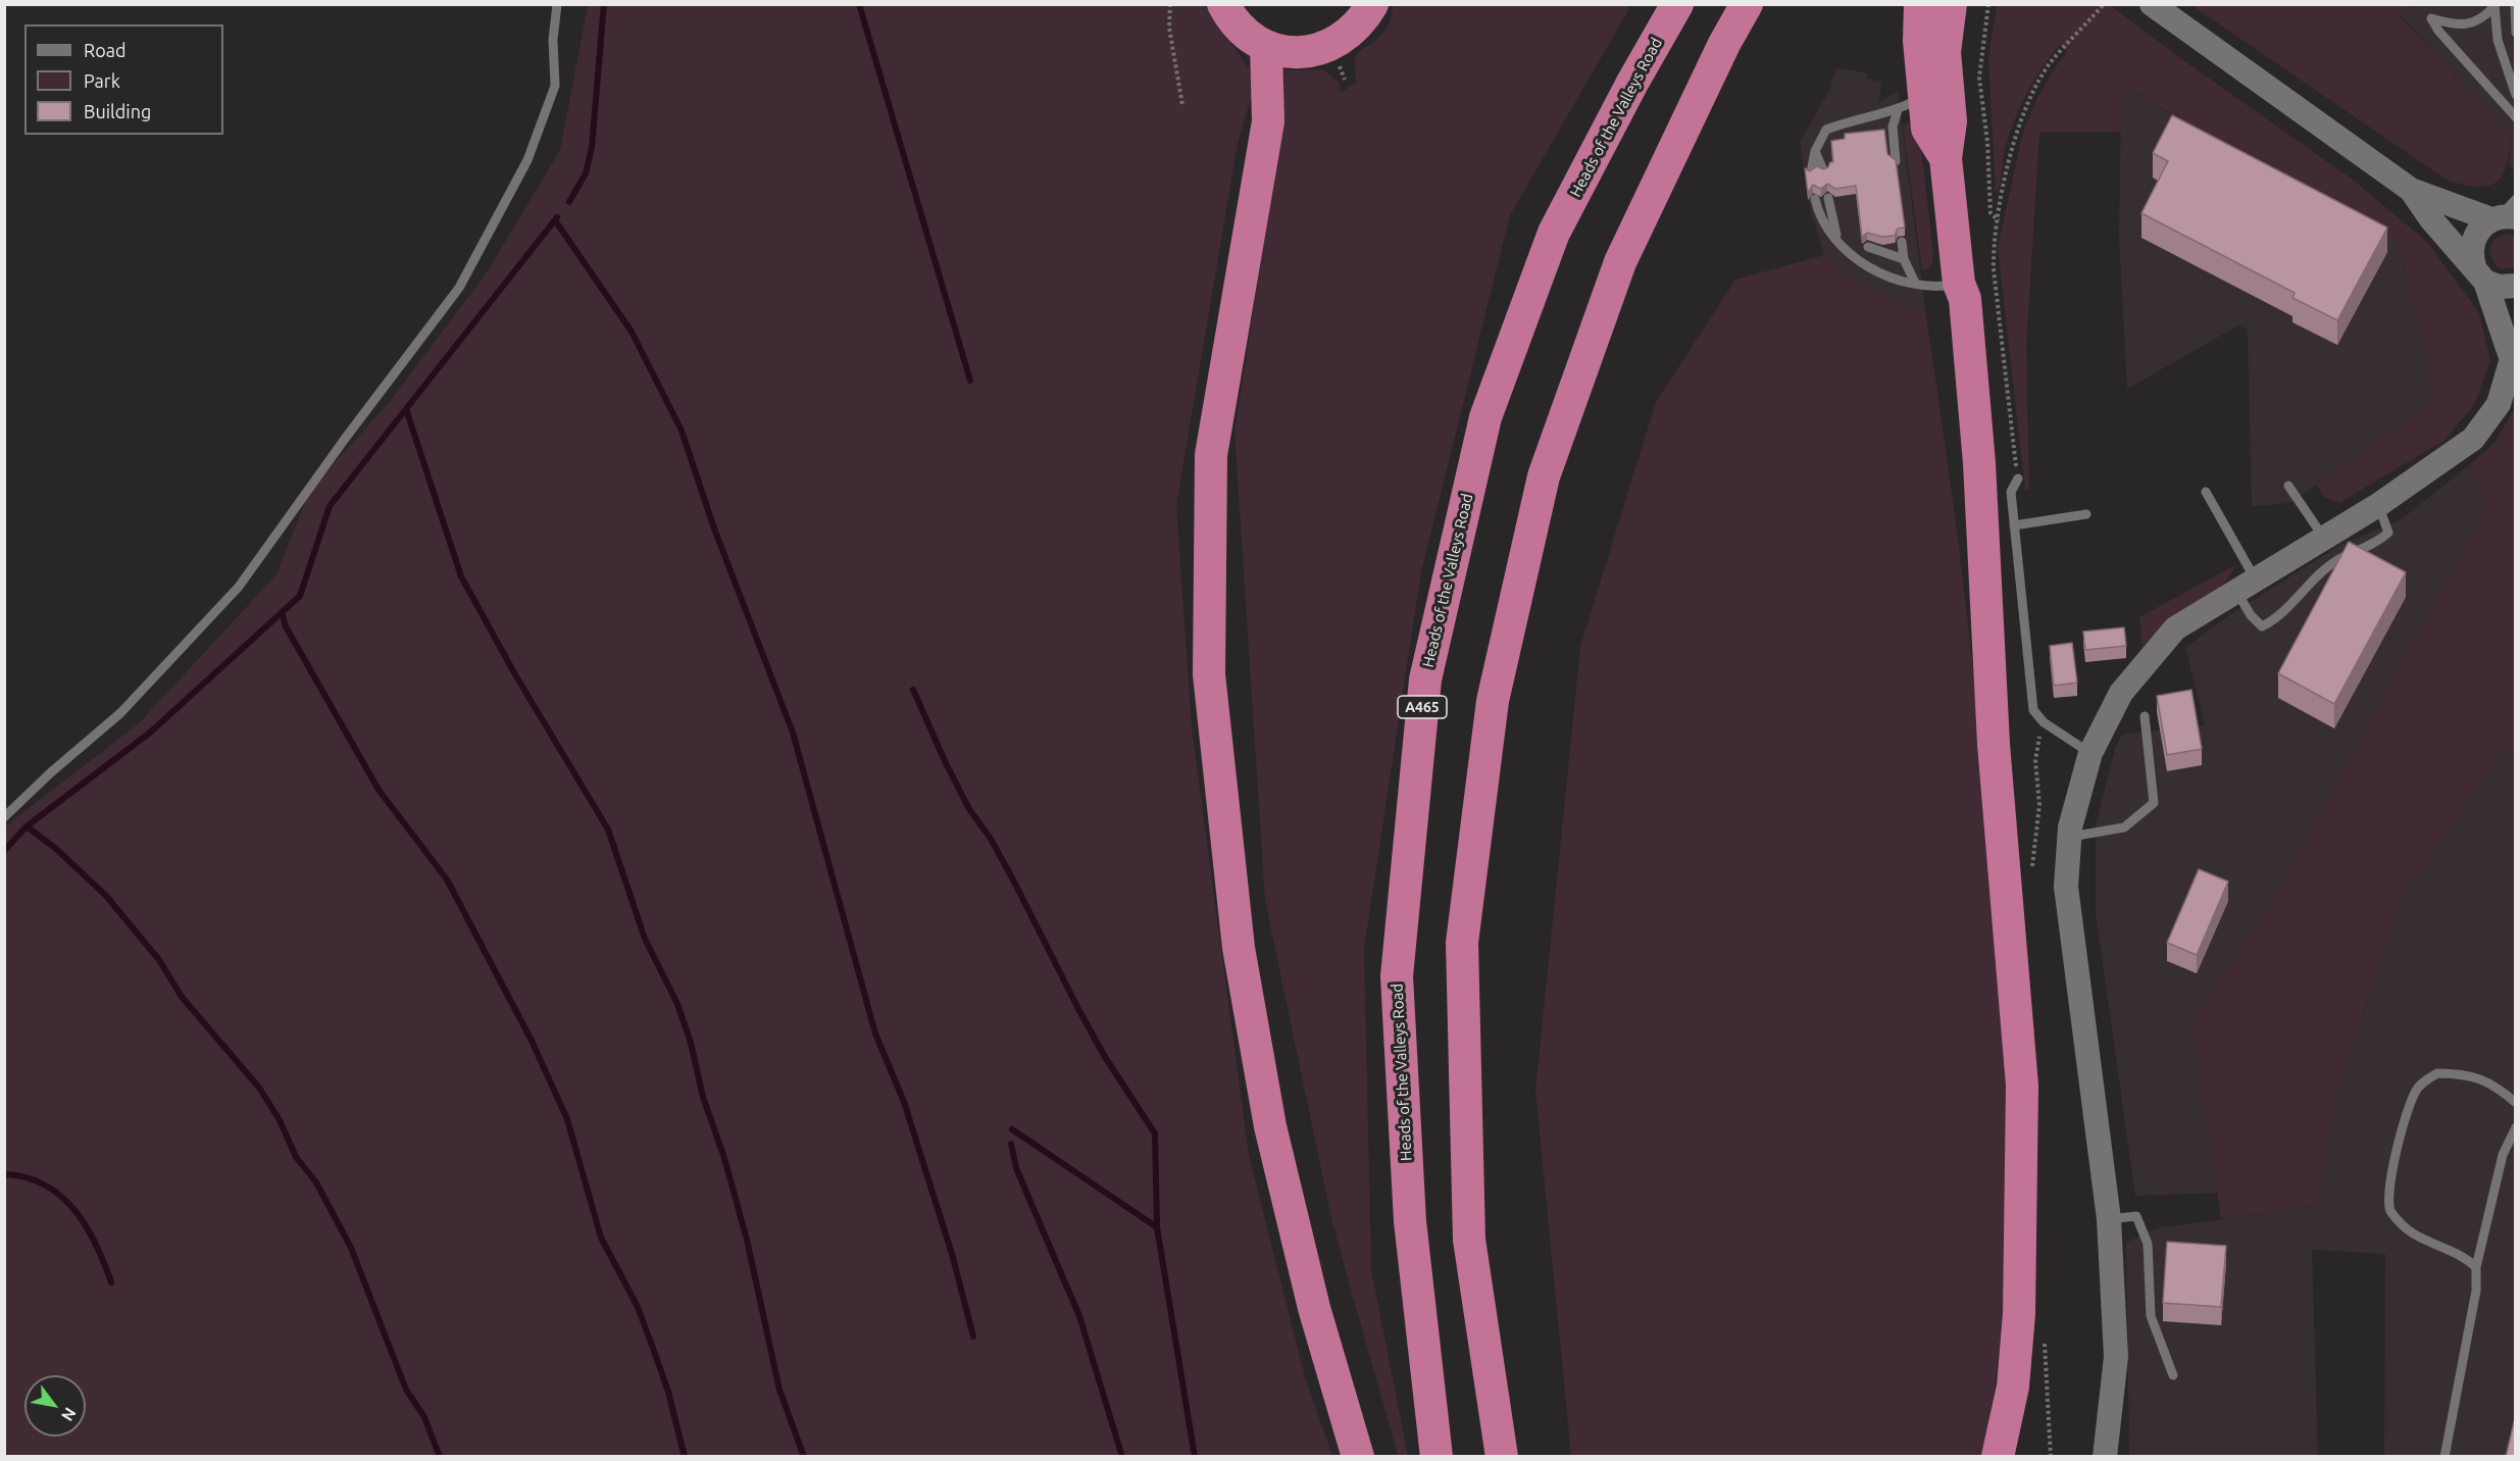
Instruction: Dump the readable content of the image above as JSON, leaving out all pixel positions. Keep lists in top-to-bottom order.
{
  "streets": {
    "highway": ["Heads of the Valleys Road", "A465"]
  },
  "legend": ["Road", "Park", "Building"],
  "north": "bottom right"
}
